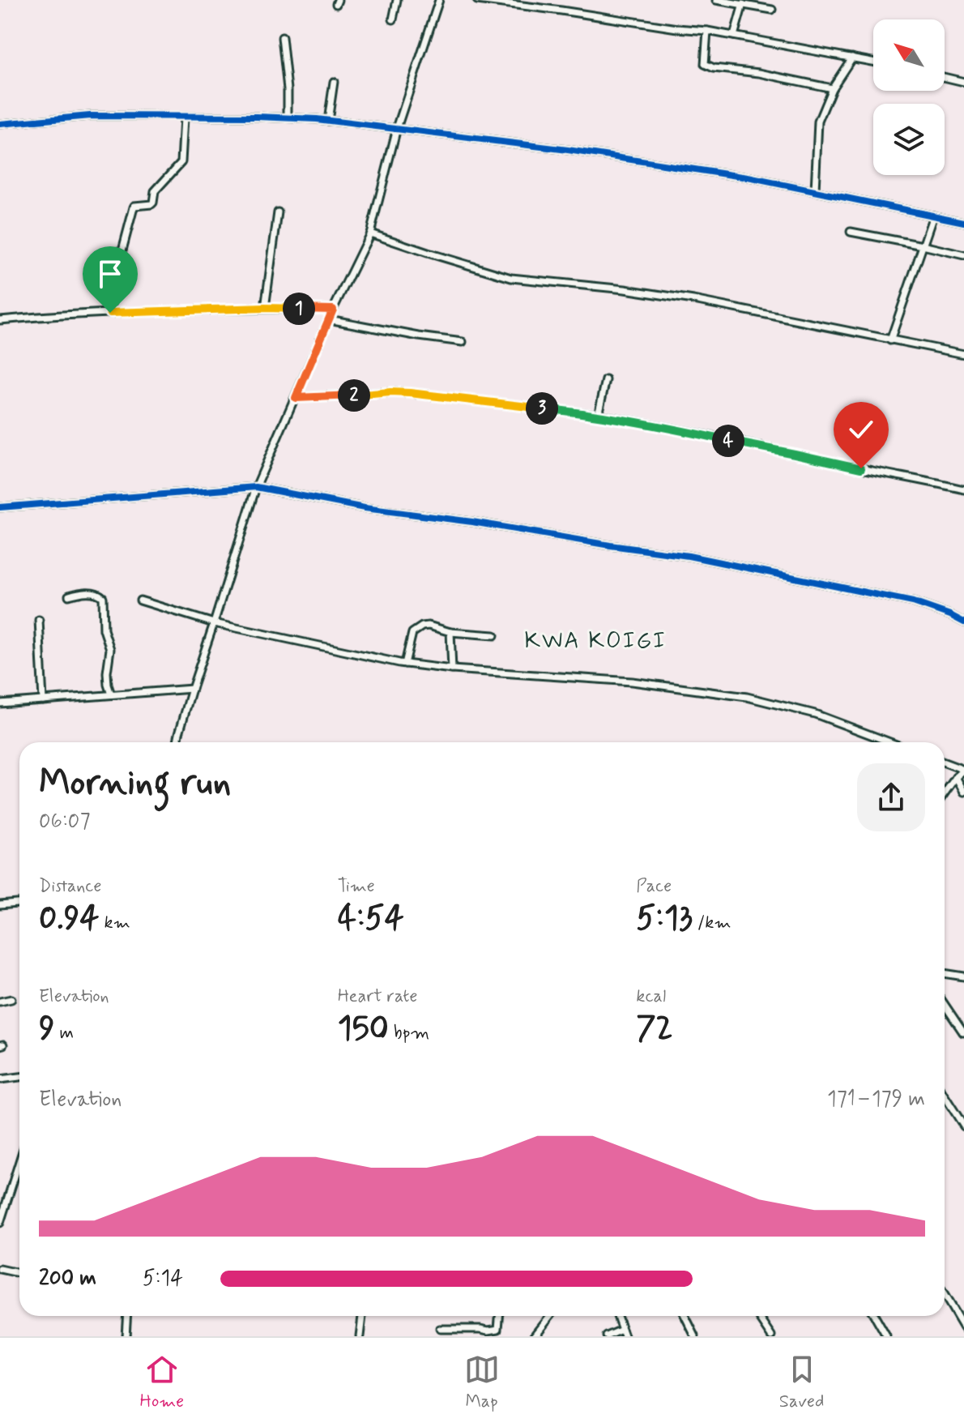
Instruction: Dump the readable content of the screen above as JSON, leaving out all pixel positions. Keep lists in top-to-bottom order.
{
  "districts": ["KWA KOIGI"],
  "north": "top left",
  "page": {
    "pins": [
      "1",
      "2",
      "3",
      "4"
    ],
    "heading": ["Morning run", "06:07"],
    "stats": [
      ["Distance", "0.94 km"],
      ["Time", "4:54"],
      ["Pace", "5:13 /km"],
      ["Elevation", "9 m"],
      ["Heart rate", "150 bpm"],
      ["kcal", "72"]
    ],
    "chart": ["Elevation", "171–179 m"],
    "list": [
      {
        "name": "200 m",
        "note": "5:14"
      }
    ],
    "tabs": ["Home", "Map", "Saved"]
  }
}
